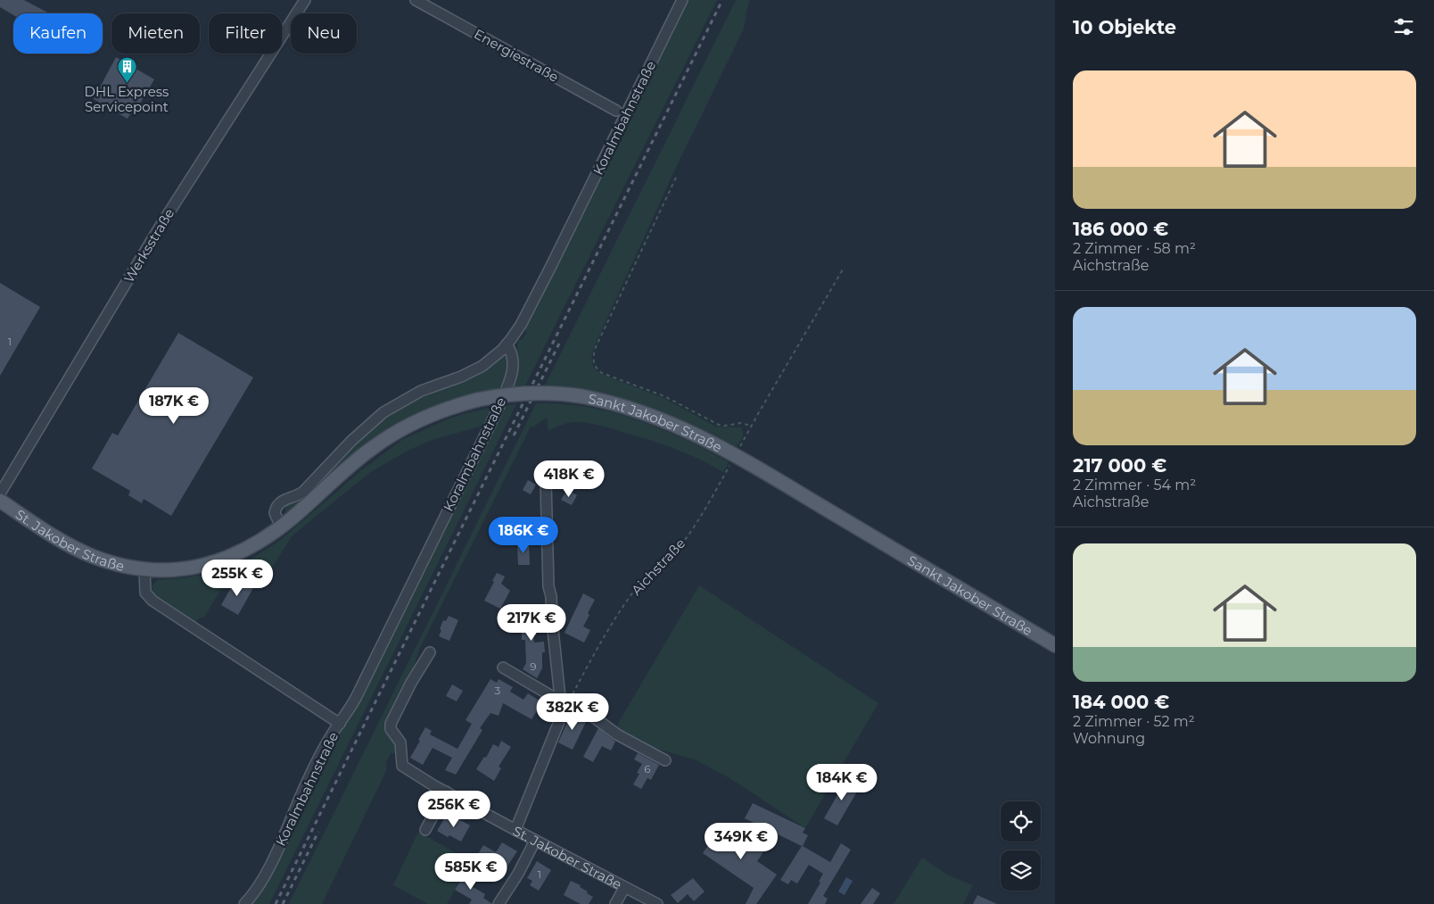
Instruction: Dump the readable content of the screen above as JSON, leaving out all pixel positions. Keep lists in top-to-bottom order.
{
  "streets": {
    "main road": ["Sankt Jakober Straße", "St. Jakober Straße"],
    "street": ["Energiestraße", "Koralmbahnstraße", "Werksstraße"],
    "path": ["Aichstraße"]
  },
  "crossings": [
    ["Sankt Jakober Straße", "St. Jakober Straße"],
    ["Sankt Jakober Straße", "Aichstraße"]
  ],
  "places": {
    "building": ["DHL Express Servicepoint"]
  },
  "house_numbers": [
    "1",
    "9",
    "3",
    "6",
    "1"
  ],
  "page": {
    "heading": "10 Objekte",
    "chip": [
      "Kaufen",
      "Mieten",
      "Filter",
      "Neu"
    ],
    "list": [
      {
        "name": "186 000 €",
        "note": "2 Zimmer · 58 m² · Aichstraße"
      },
      {
        "name": "217 000 €",
        "note": "2 Zimmer · 54 m² · Aichstraße"
      },
      {
        "name": "184 000 €",
        "note": "2 Zimmer · 52 m² · Wohnung"
      }
    ],
    "price": [
      "187K €",
      "418K €",
      "186K €",
      "255K €",
      "217K €",
      "382K €",
      "184K €",
      "256K €",
      "349K €",
      "585K €"
    ]
  }
}
